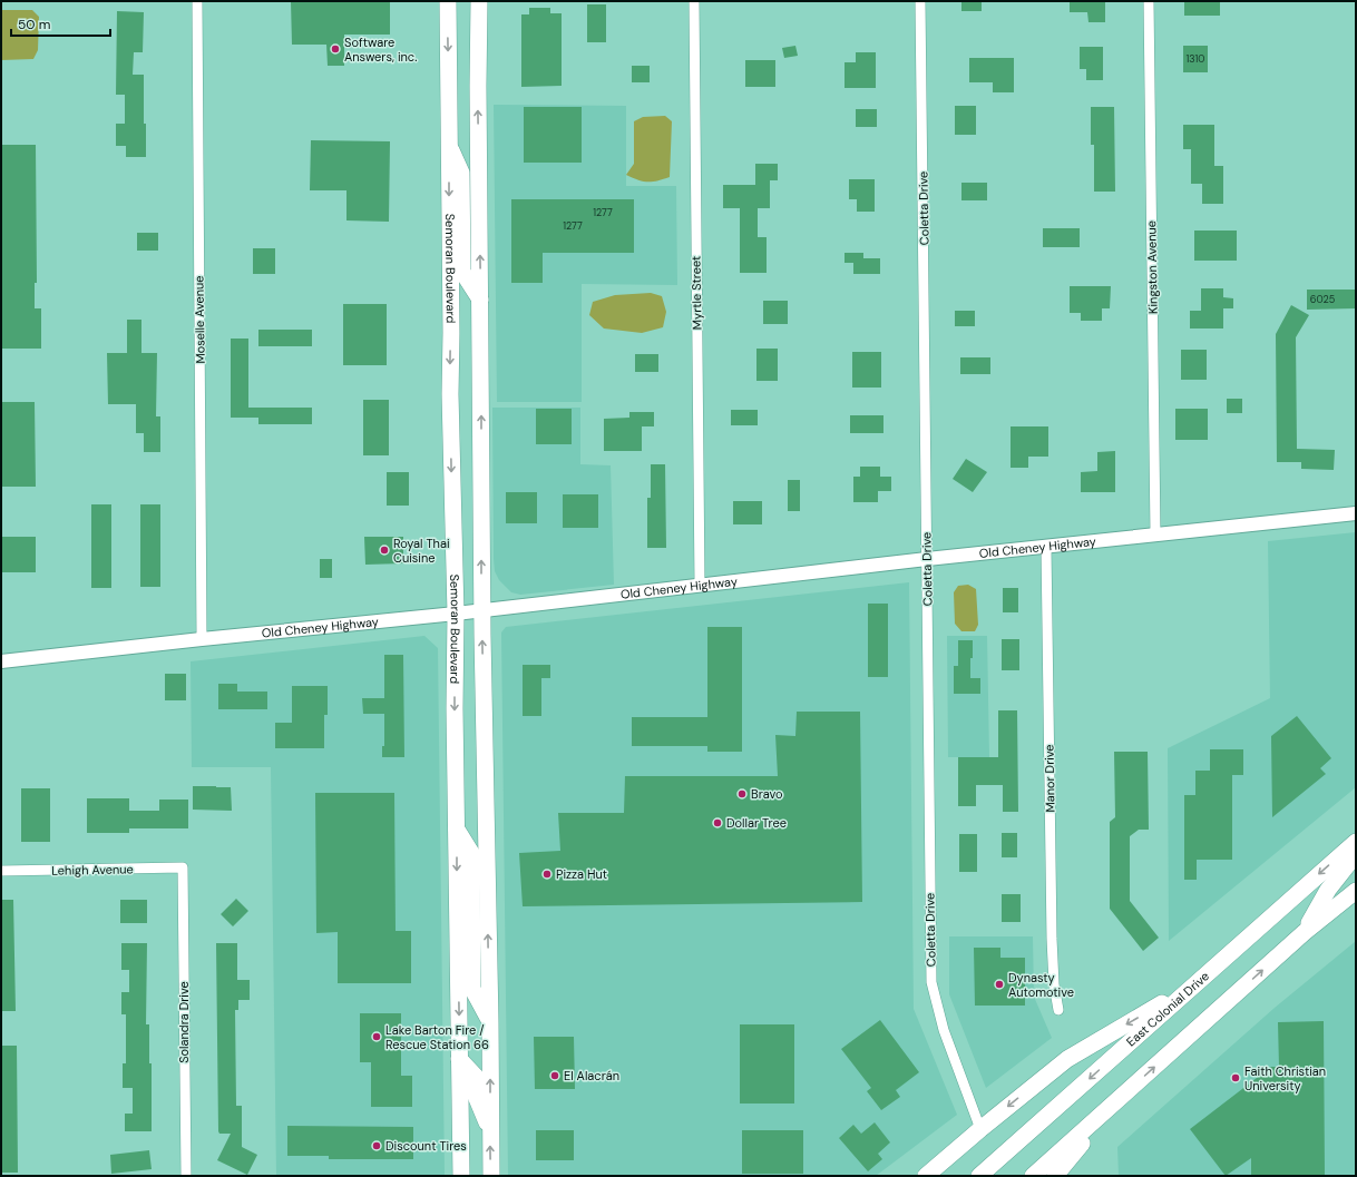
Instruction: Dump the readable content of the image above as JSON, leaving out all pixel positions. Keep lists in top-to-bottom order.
{
  "streets": {
    "main road": ["Semoran Boulevard", "East Colonial Drive"],
    "street": [
      "Coletta Drive",
      "Kingston Avenue",
      "Myrtle Street",
      "Moselle Avenue",
      "Old Cheney Highway",
      "Manor Drive",
      "Lehigh Avenue",
      "Solandra Drive"
    ]
  },
  "crossings": [
    ["Coletta Drive", "Old Cheney Highway"],
    ["Kingston Avenue", "Old Cheney Highway"],
    ["Semoran Boulevard", "Old Cheney Highway"],
    ["Myrtle Street", "Old Cheney Highway"],
    ["Moselle Avenue", "Old Cheney Highway"],
    ["Old Cheney Highway", "Manor Drive"],
    ["Lehigh Avenue", "Solandra Drive"]
  ],
  "places": [
    "Software Answers, inc.",
    "Royal Thai Cuisine",
    "Bravo",
    "Dollar Tree",
    "Pizza Hut",
    "Dynasty Automotive",
    "Lake Barton Fire / Rescue Station 66",
    "El Alacrán",
    "Faith Christian University",
    "Discount Tires"
  ],
  "house_numbers": [
    "1310",
    "1277",
    "1277",
    "6025"
  ],
  "scale_bar": "50 m"
}
